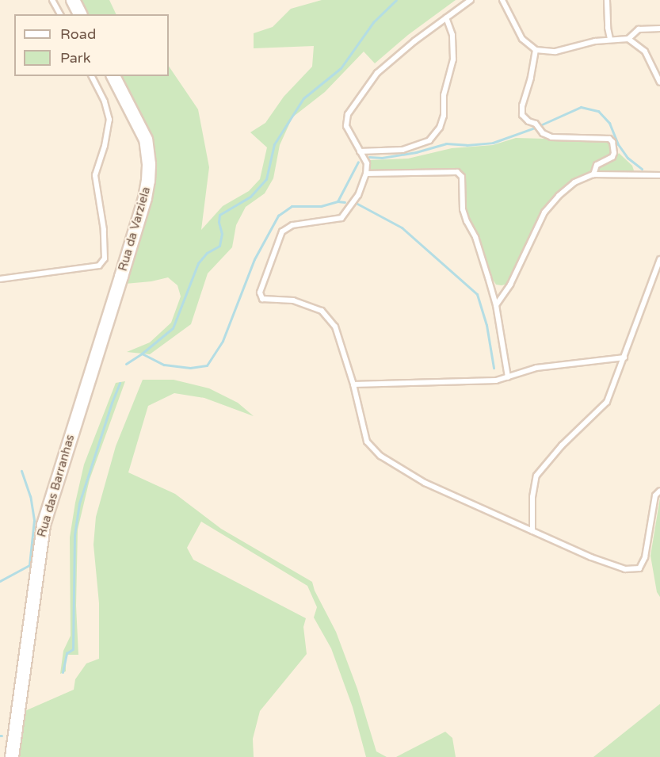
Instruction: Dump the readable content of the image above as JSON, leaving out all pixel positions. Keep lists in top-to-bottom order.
{
  "streets": {
    "main road": ["Rua da Varziela", "Rua das Barranhas"]
  },
  "crossings": [
    ["Rua da Varziela", "Rua das Barranhas"]
  ],
  "legend": ["Road", "Park"]
}
